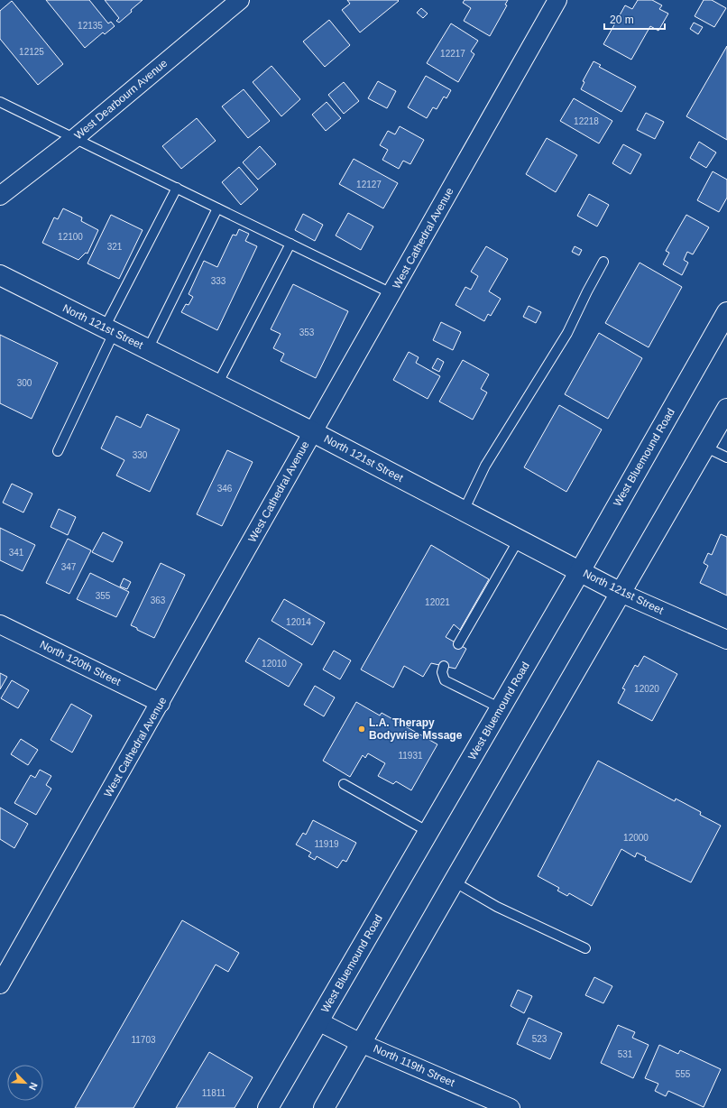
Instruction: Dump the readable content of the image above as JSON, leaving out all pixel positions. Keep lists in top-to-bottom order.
{
  "streets": {
    "main road": ["North 121st Street", "West Bluemound Road"],
    "street": [
      "West Dearbourn Avenue",
      "West Cathedral Avenue",
      "North 120th Street",
      "North 119th Street"
    ]
  },
  "crossings": [
    ["West Cathedral Avenue", "North 121st Street"],
    ["West Cathedral Avenue", "North 120th Street"],
    ["North 121st Street", "West Bluemound Road"],
    ["West Bluemound Road", "North 119th Street"]
  ],
  "places": ["L.A. Therapy Bodywise Mssage"],
  "house_numbers": [
    "12135",
    "12125",
    "12217",
    "12218",
    "12127",
    "12100",
    "321",
    "333",
    "353",
    "300",
    "330",
    "346",
    "341",
    "347",
    "355",
    "363",
    "12021",
    "12014",
    "12010",
    "12020",
    "11931",
    "12000",
    "11919",
    "523",
    "11703",
    "531",
    "555",
    "11811"
  ],
  "scale_bar": "20 m",
  "north": "bottom right"
}
